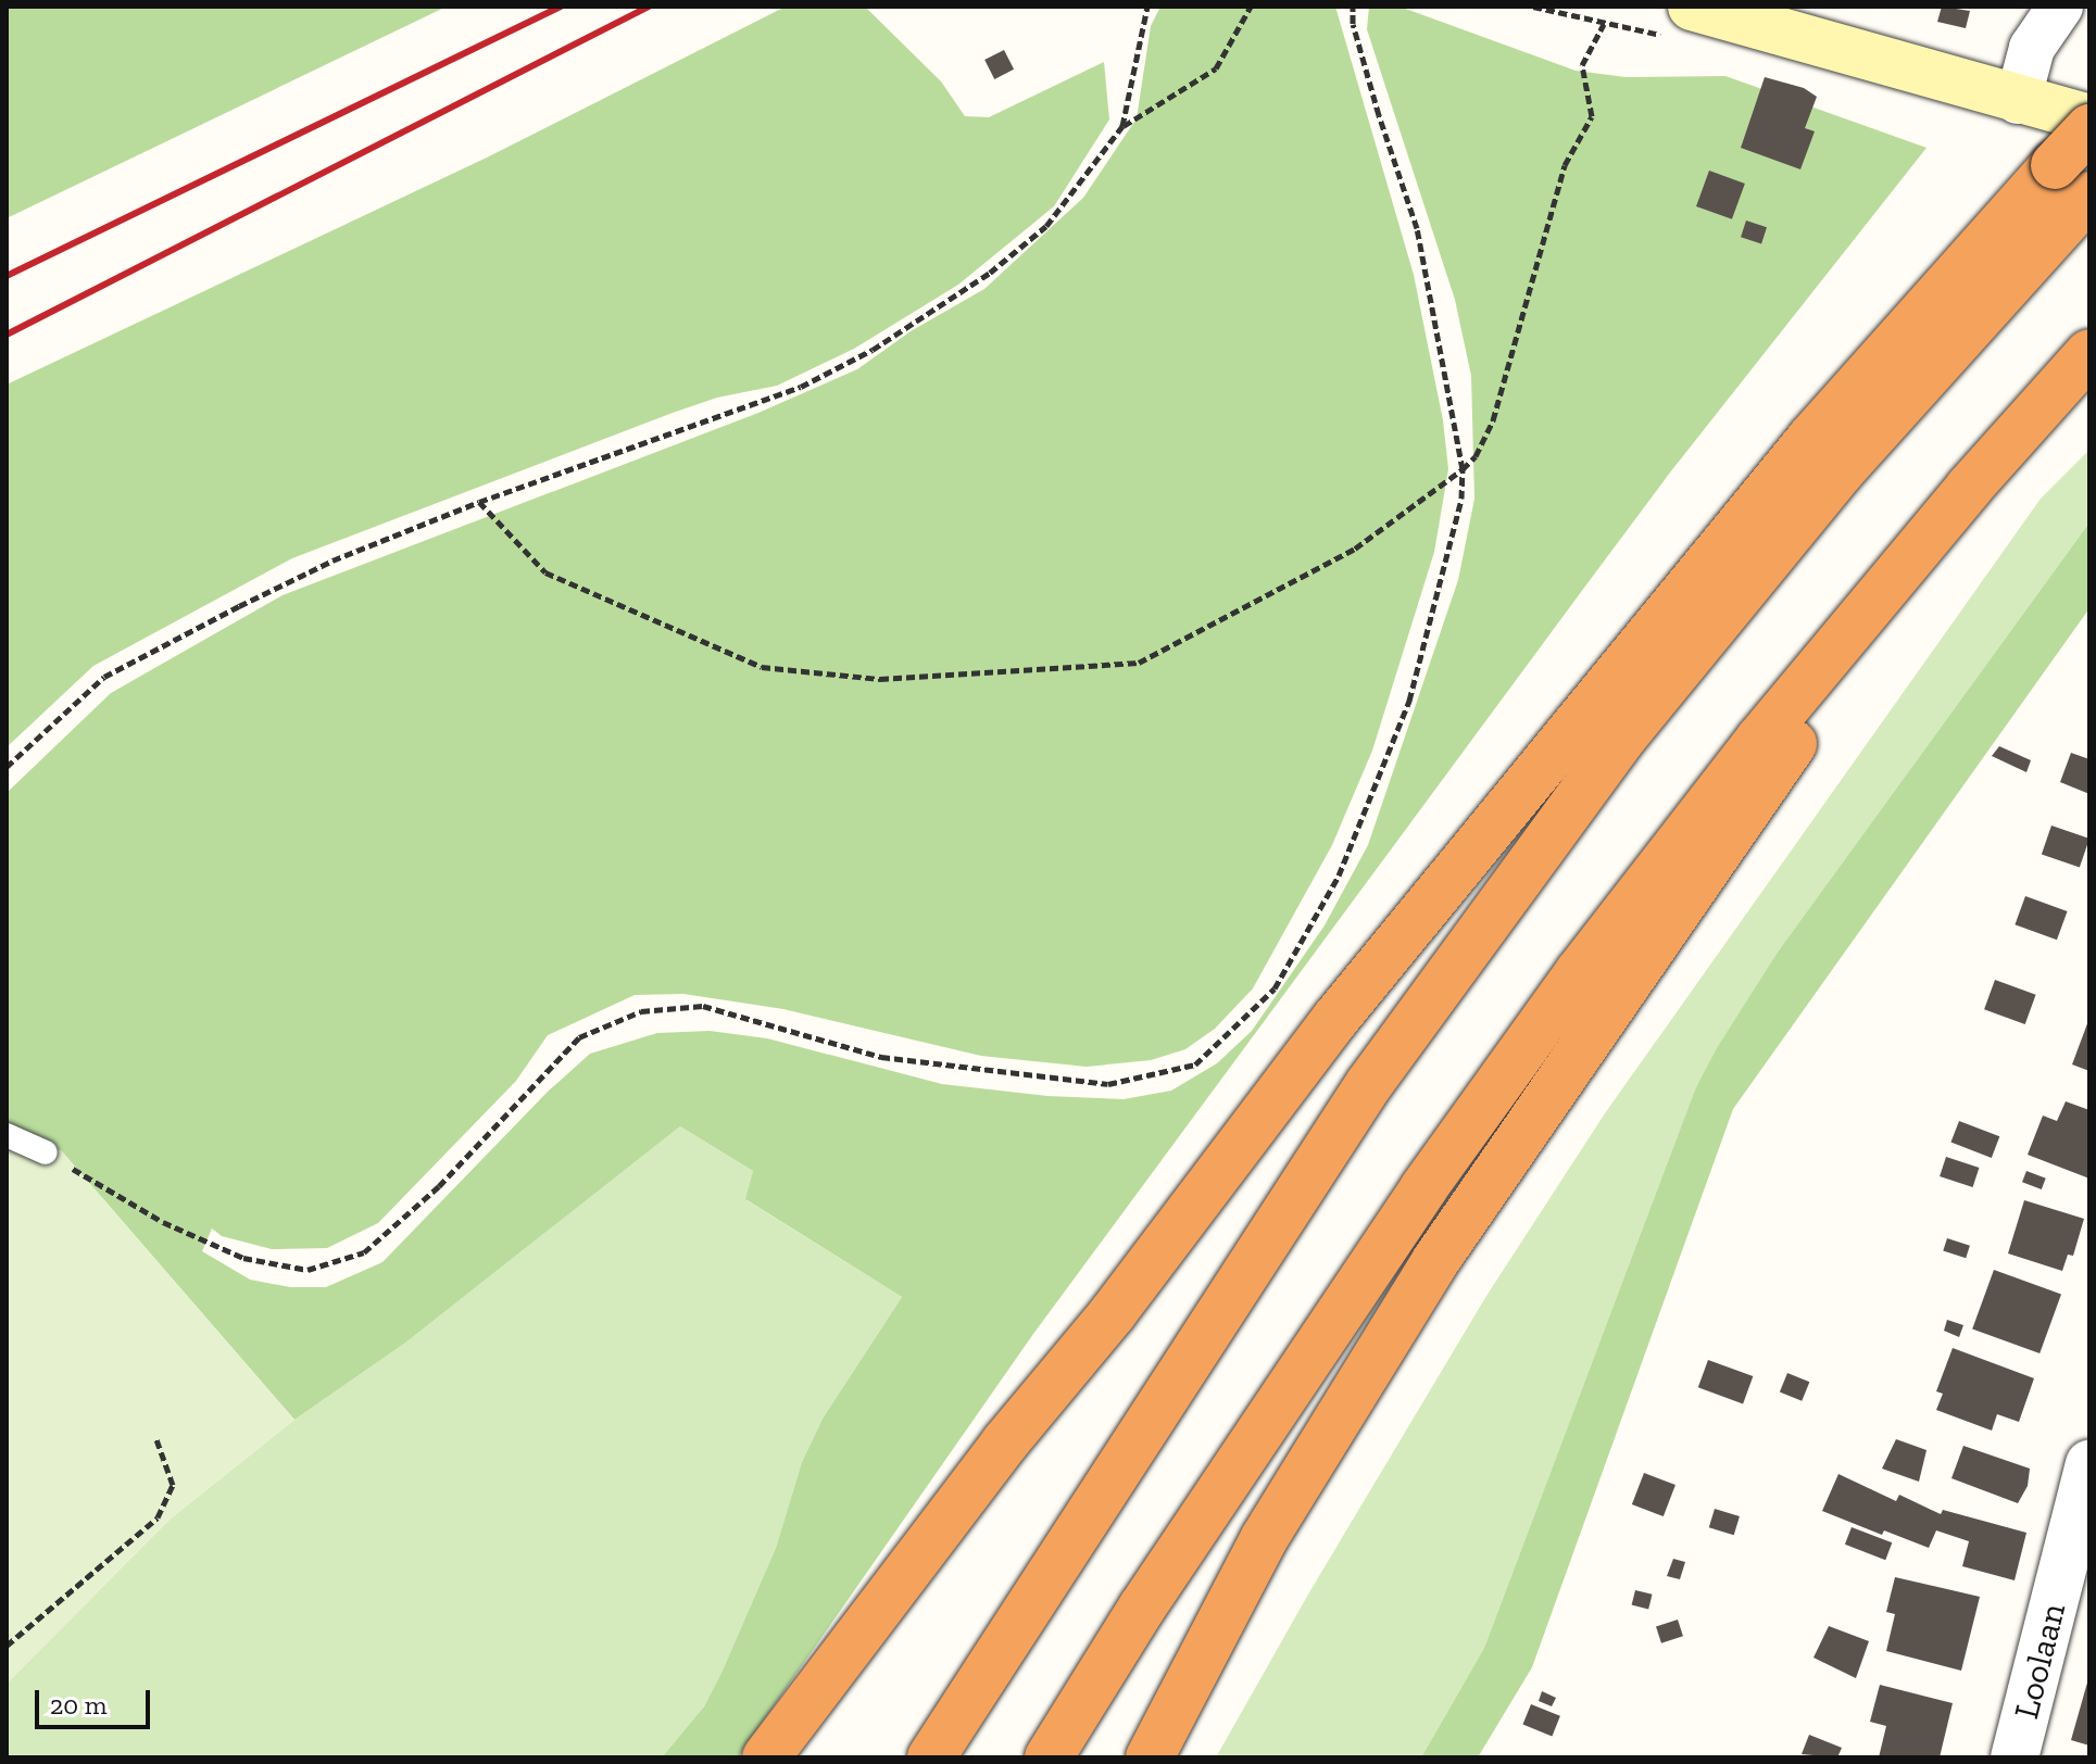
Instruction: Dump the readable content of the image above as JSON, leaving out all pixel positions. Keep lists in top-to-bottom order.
{
  "streets": {
    "street": ["Loolaan"]
  },
  "scale_bar": "20 m"
}
